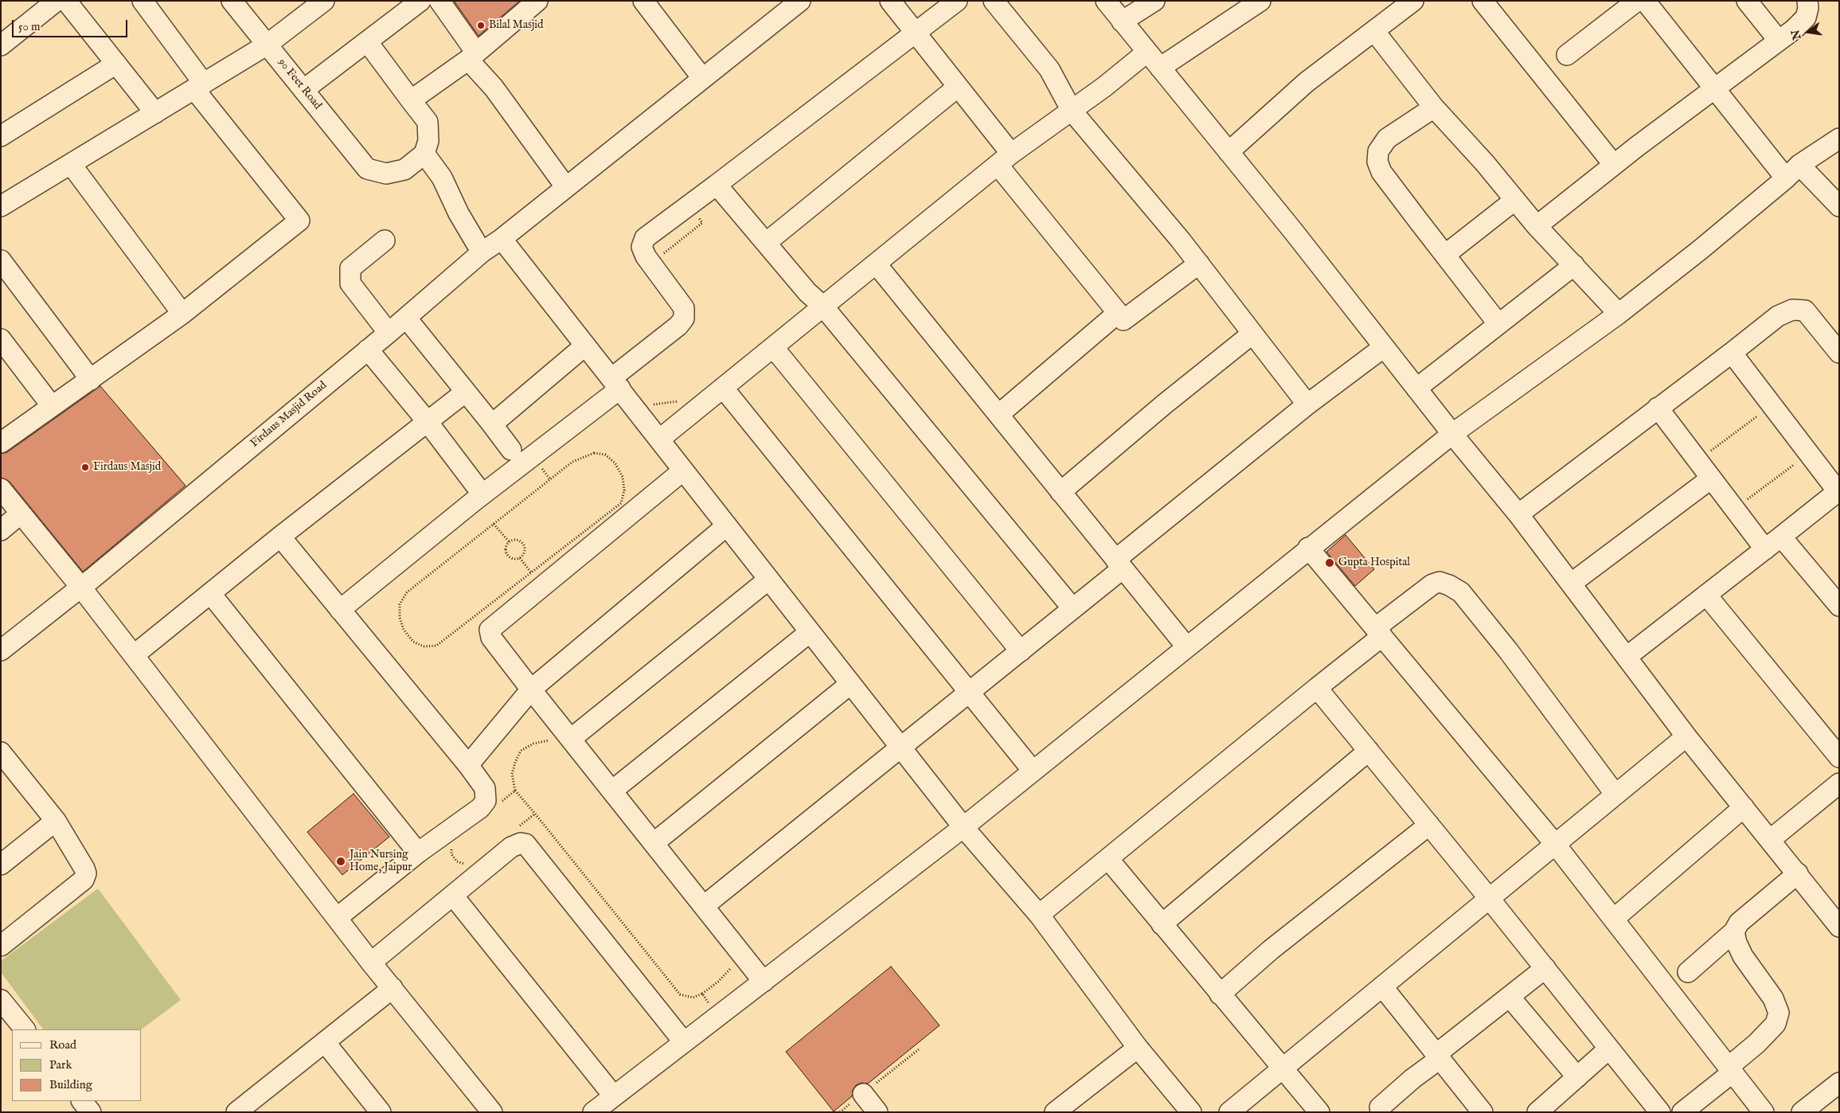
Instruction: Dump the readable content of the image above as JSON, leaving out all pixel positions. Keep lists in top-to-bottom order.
{
  "streets": {
    "street": ["90 Feet Road", "Firdaus Masjid Road"]
  },
  "places": [
    "Bilal Masjid",
    "Firdaus Masjid",
    "Gupta Hospital",
    "Jain Nursing Home, Jaipur"
  ],
  "legend": ["Road", "Park", "Building"],
  "scale_bar": "50 m",
  "north": "left"
}
